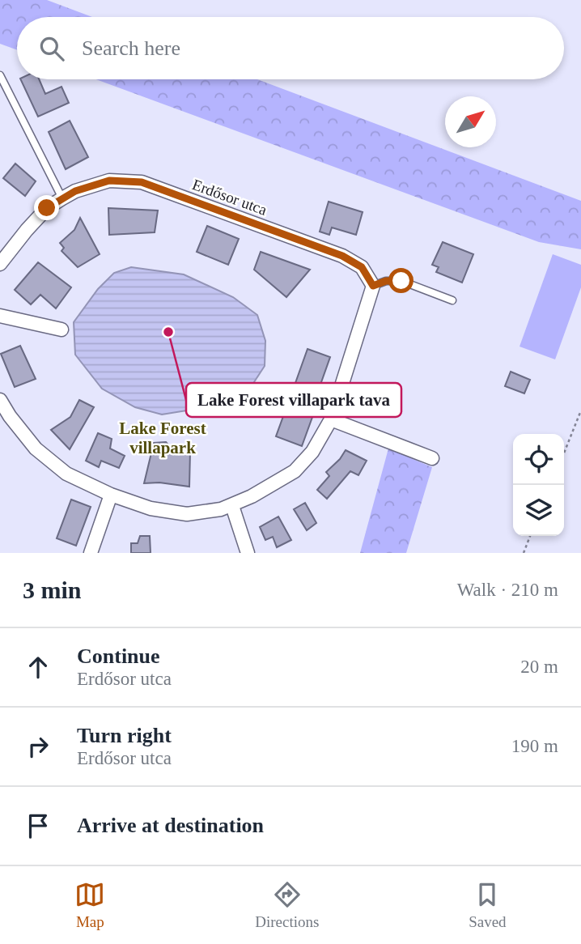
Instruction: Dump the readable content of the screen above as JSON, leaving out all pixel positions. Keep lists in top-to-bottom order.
{
  "streets": {
    "street": ["Erdősor utca"]
  },
  "districts": ["Lake Forest villapark"],
  "places": ["Lake Forest villapark tava"],
  "north": "top right",
  "page": {
    "search": "Search here",
    "heading": ["3 min", "Walk · 210 m"],
    "list": [
      ["Continue", "Erdősor utca", "20 m"],
      ["Turn right", "Erdősor utca", "190 m"],
      "Arrive at destination"
    ],
    "nav": ["Map", "Directions", "Saved"]
  }
}
